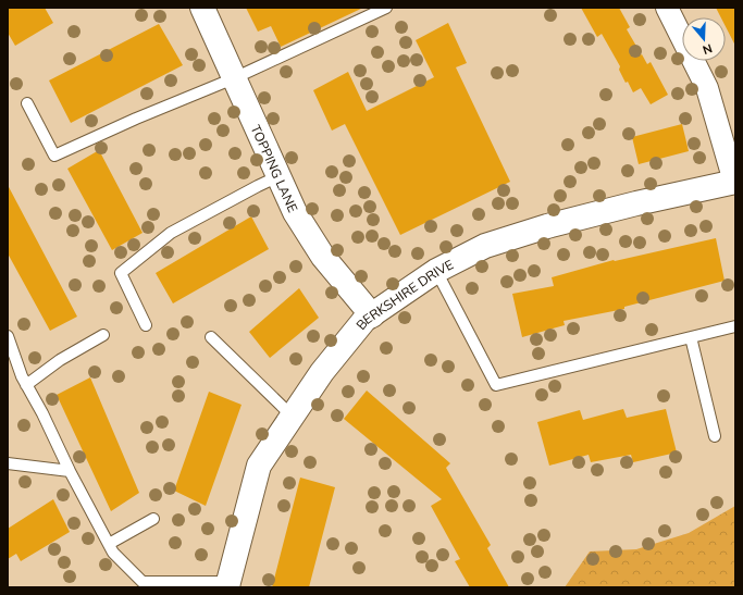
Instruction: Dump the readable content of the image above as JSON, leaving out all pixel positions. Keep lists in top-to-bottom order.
{
  "streets": {
    "street": ["TOPPING LANE", "BERKSHIRE DRIVE"]
  },
  "crossings": [
    ["TOPPING LANE", "BERKSHIRE DRIVE"]
  ],
  "north": "bottom"
}
